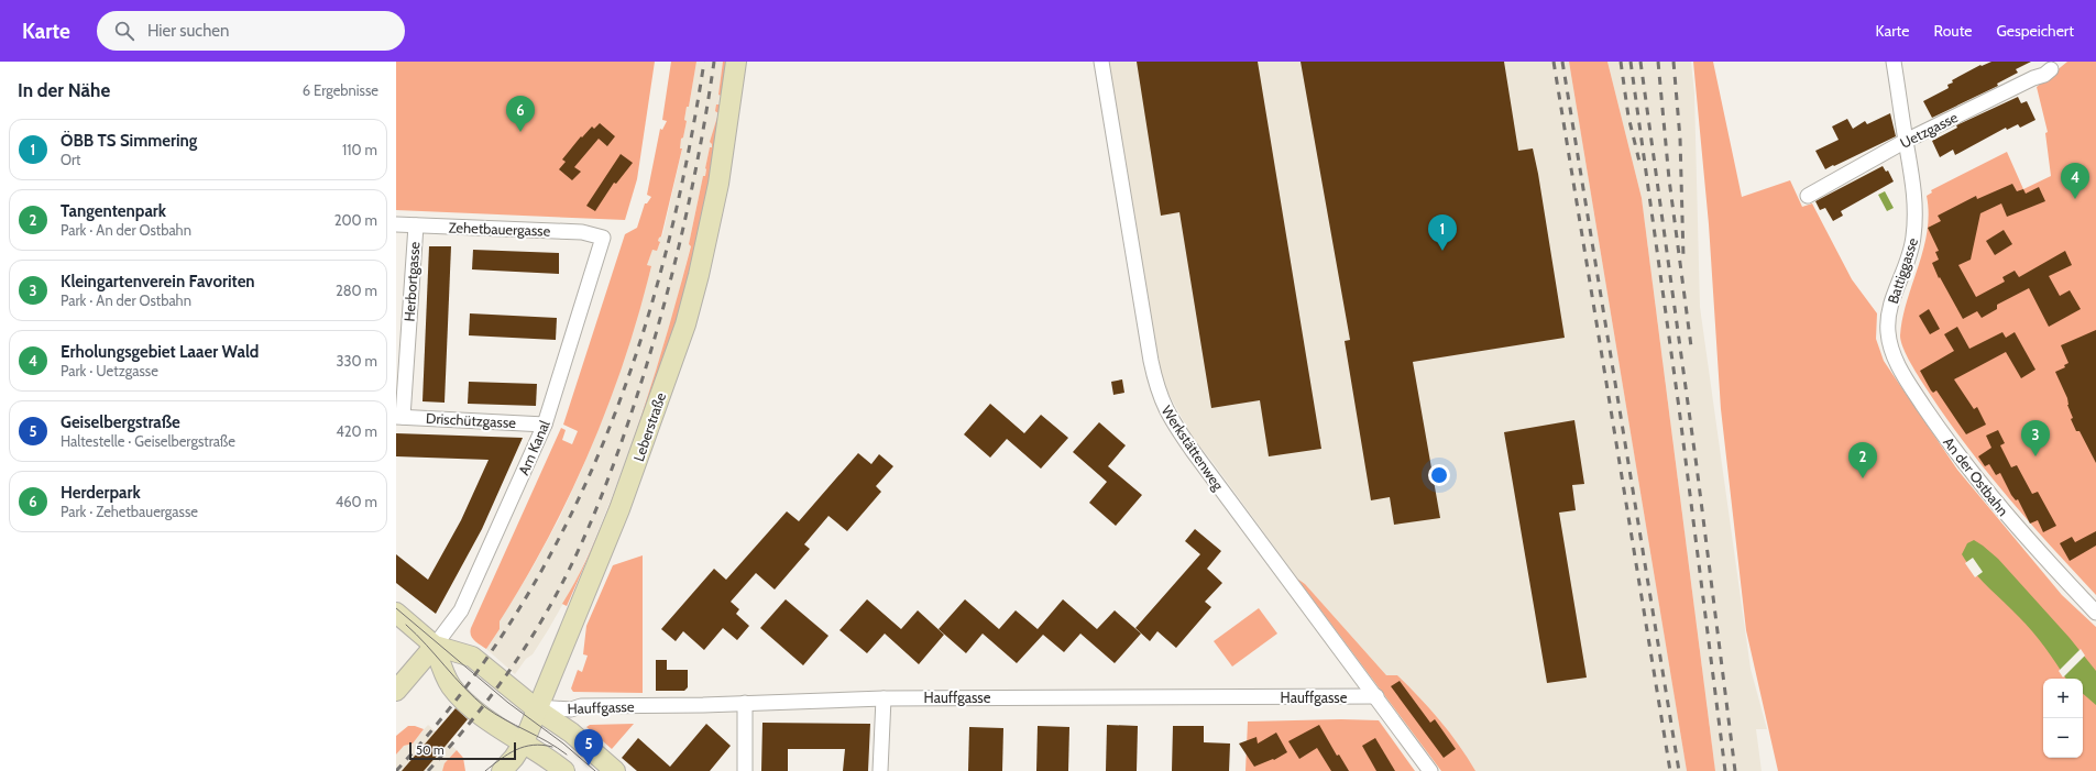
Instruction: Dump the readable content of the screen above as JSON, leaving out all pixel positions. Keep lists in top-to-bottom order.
{
  "streets": {
    "main road": ["Leberstraße"],
    "street": [
      "Uetzgasse",
      "Zehetbauergasse",
      "Battiggasse",
      "Herbortgasse",
      "Drischützgasse",
      "Am Kanal",
      "Werkstättenweg",
      "An der Ostbahn",
      "Hauffgasse"
    ]
  },
  "crossings": [
    ["Uetzgasse", "Battiggasse"],
    ["Zehetbauergasse", "Herbortgasse"],
    ["Zehetbauergasse", "Am Kanal"],
    ["Battiggasse", "An der Ostbahn"],
    ["Herbortgasse", "Drischützgasse"],
    ["Drischützgasse", "Am Kanal"],
    ["Leberstraße", "Hauffgasse"],
    ["Werkstättenweg", "Hauffgasse"]
  ],
  "scale_bar": "50 m",
  "page": {
    "header": "Karte",
    "search": "Hier suchen",
    "nav": ["Karte", "Route", "Gespeichert"],
    "heading": ["In der Nähe", "6 Ergebnisse"],
    "pins": [
      "6",
      "4",
      "1",
      "3",
      "2",
      "5"
    ],
    "list": [
      {
        "mark": "1",
        "name": "ÖBB TS Simmering",
        "note": "Ort",
        "value": "110 m"
      },
      {
        "mark": "2",
        "name": "Tangentenpark",
        "note": "Park · An der Ostbahn",
        "value": "200 m"
      },
      {
        "mark": "3",
        "name": "Kleingartenverein Favoriten",
        "note": "Park · An der Ostbahn",
        "value": "280 m"
      },
      {
        "mark": "4",
        "name": "Erholungsgebiet Laaer Wald",
        "note": "Park · Uetzgasse",
        "value": "330 m"
      },
      {
        "mark": "5",
        "name": "Geiselbergstraße",
        "note": "Haltestelle · Geiselbergstraße",
        "value": "420 m"
      },
      {
        "mark": "6",
        "name": "Herderpark",
        "note": "Park · Zehetbauergasse",
        "value": "460 m"
      }
    ],
    "map_buttons": ["+", "−"],
    "scale": "50 m"
  }
}
